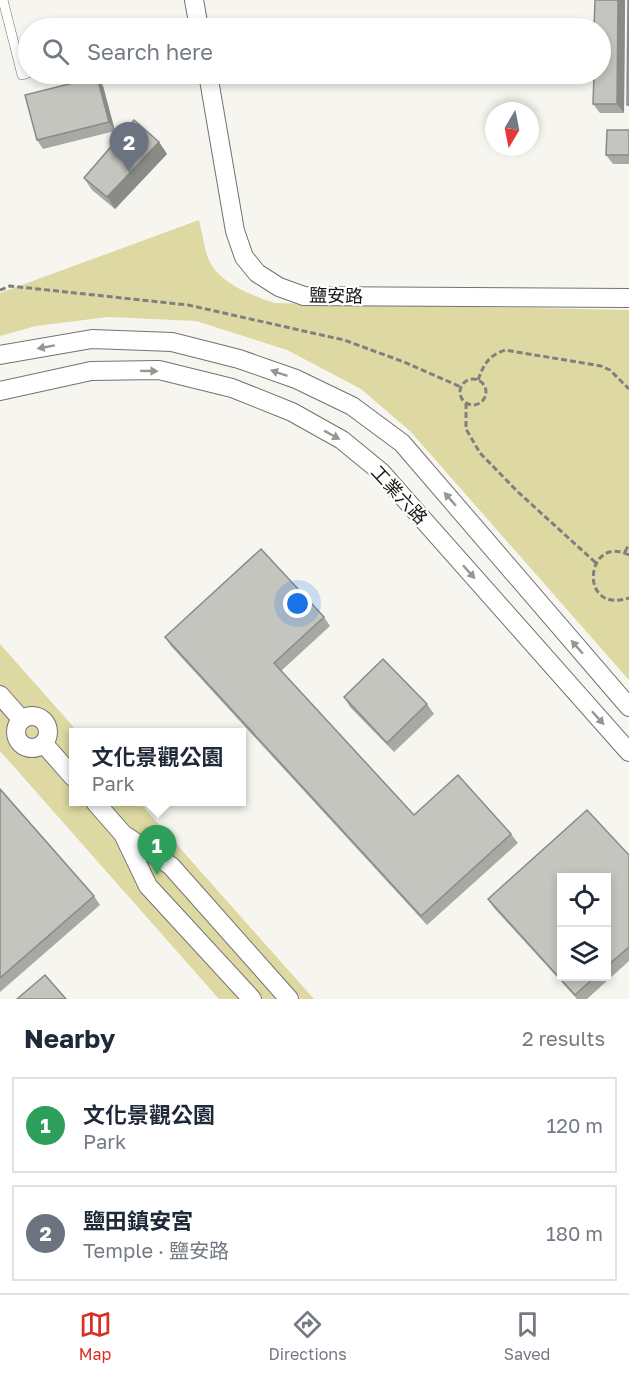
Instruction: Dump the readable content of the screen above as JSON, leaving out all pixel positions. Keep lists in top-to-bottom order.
{
  "streets": {
    "street": ["鹽安路", "工業六路"]
  },
  "north": "bottom",
  "page": {
    "search": "Search here",
    "pins": ["2", "1"],
    "popup": ["文化景觀公園", "Park"],
    "heading": ["Nearby", "2 results"],
    "list": [
      {
        "mark": "1",
        "name": "文化景觀公園",
        "note": "Park",
        "value": "120 m"
      },
      {
        "mark": "2",
        "name": "鹽田鎮安宮",
        "note": "Temple · 鹽安路",
        "value": "180 m"
      }
    ],
    "nav": ["Map", "Directions", "Saved"]
  }
}
